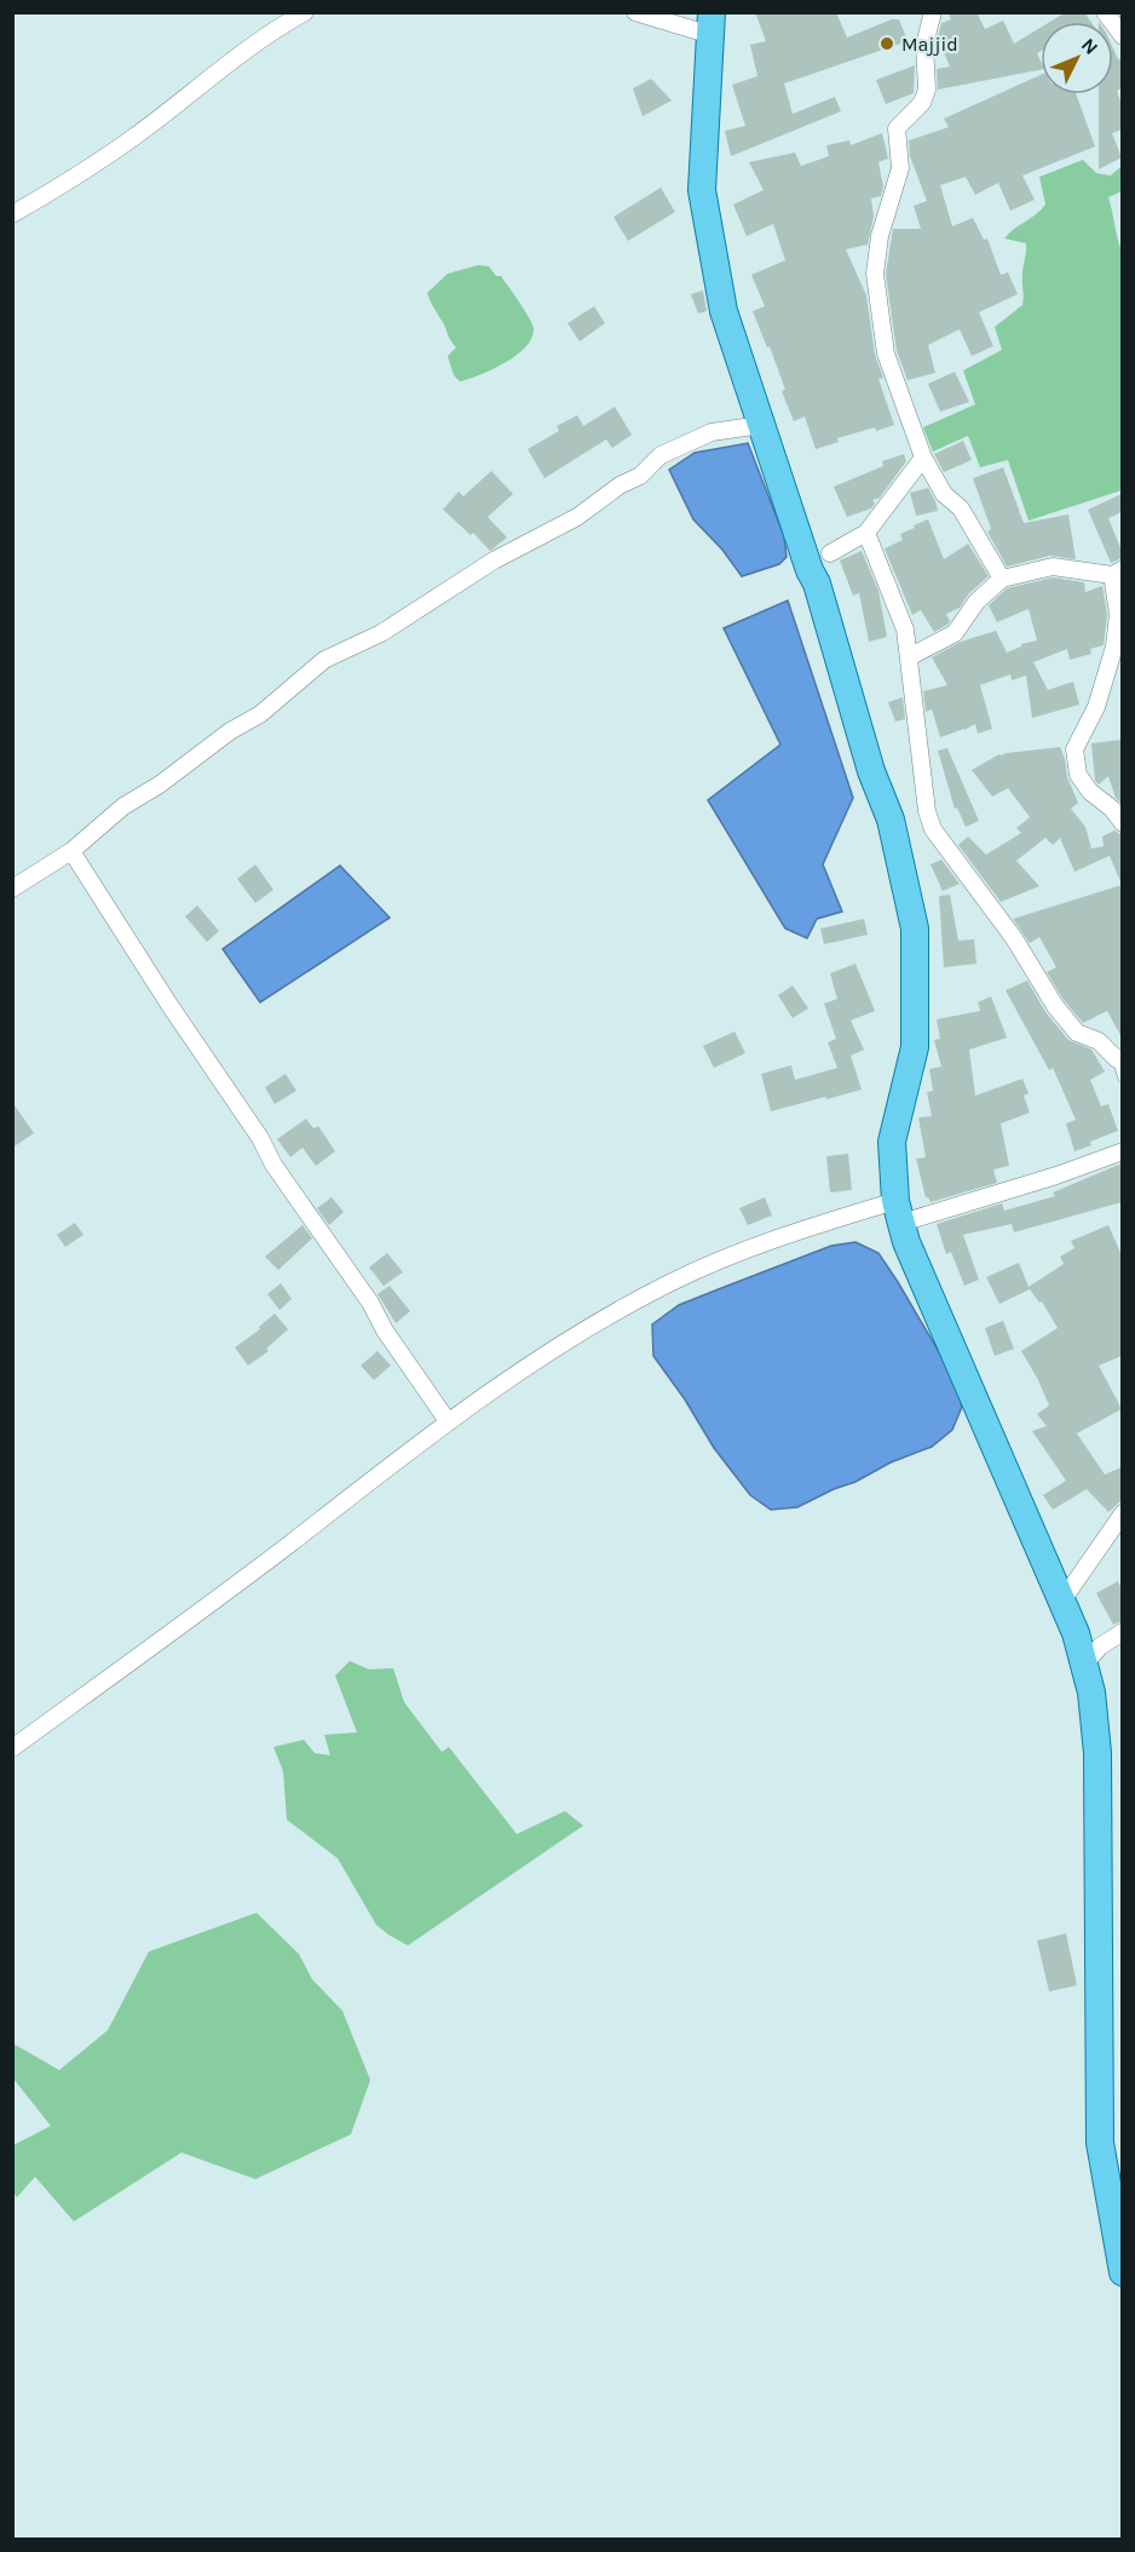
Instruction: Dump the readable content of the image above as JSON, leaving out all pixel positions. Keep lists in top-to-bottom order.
{
  "places": ["Majjid"],
  "north": "top right"
}
